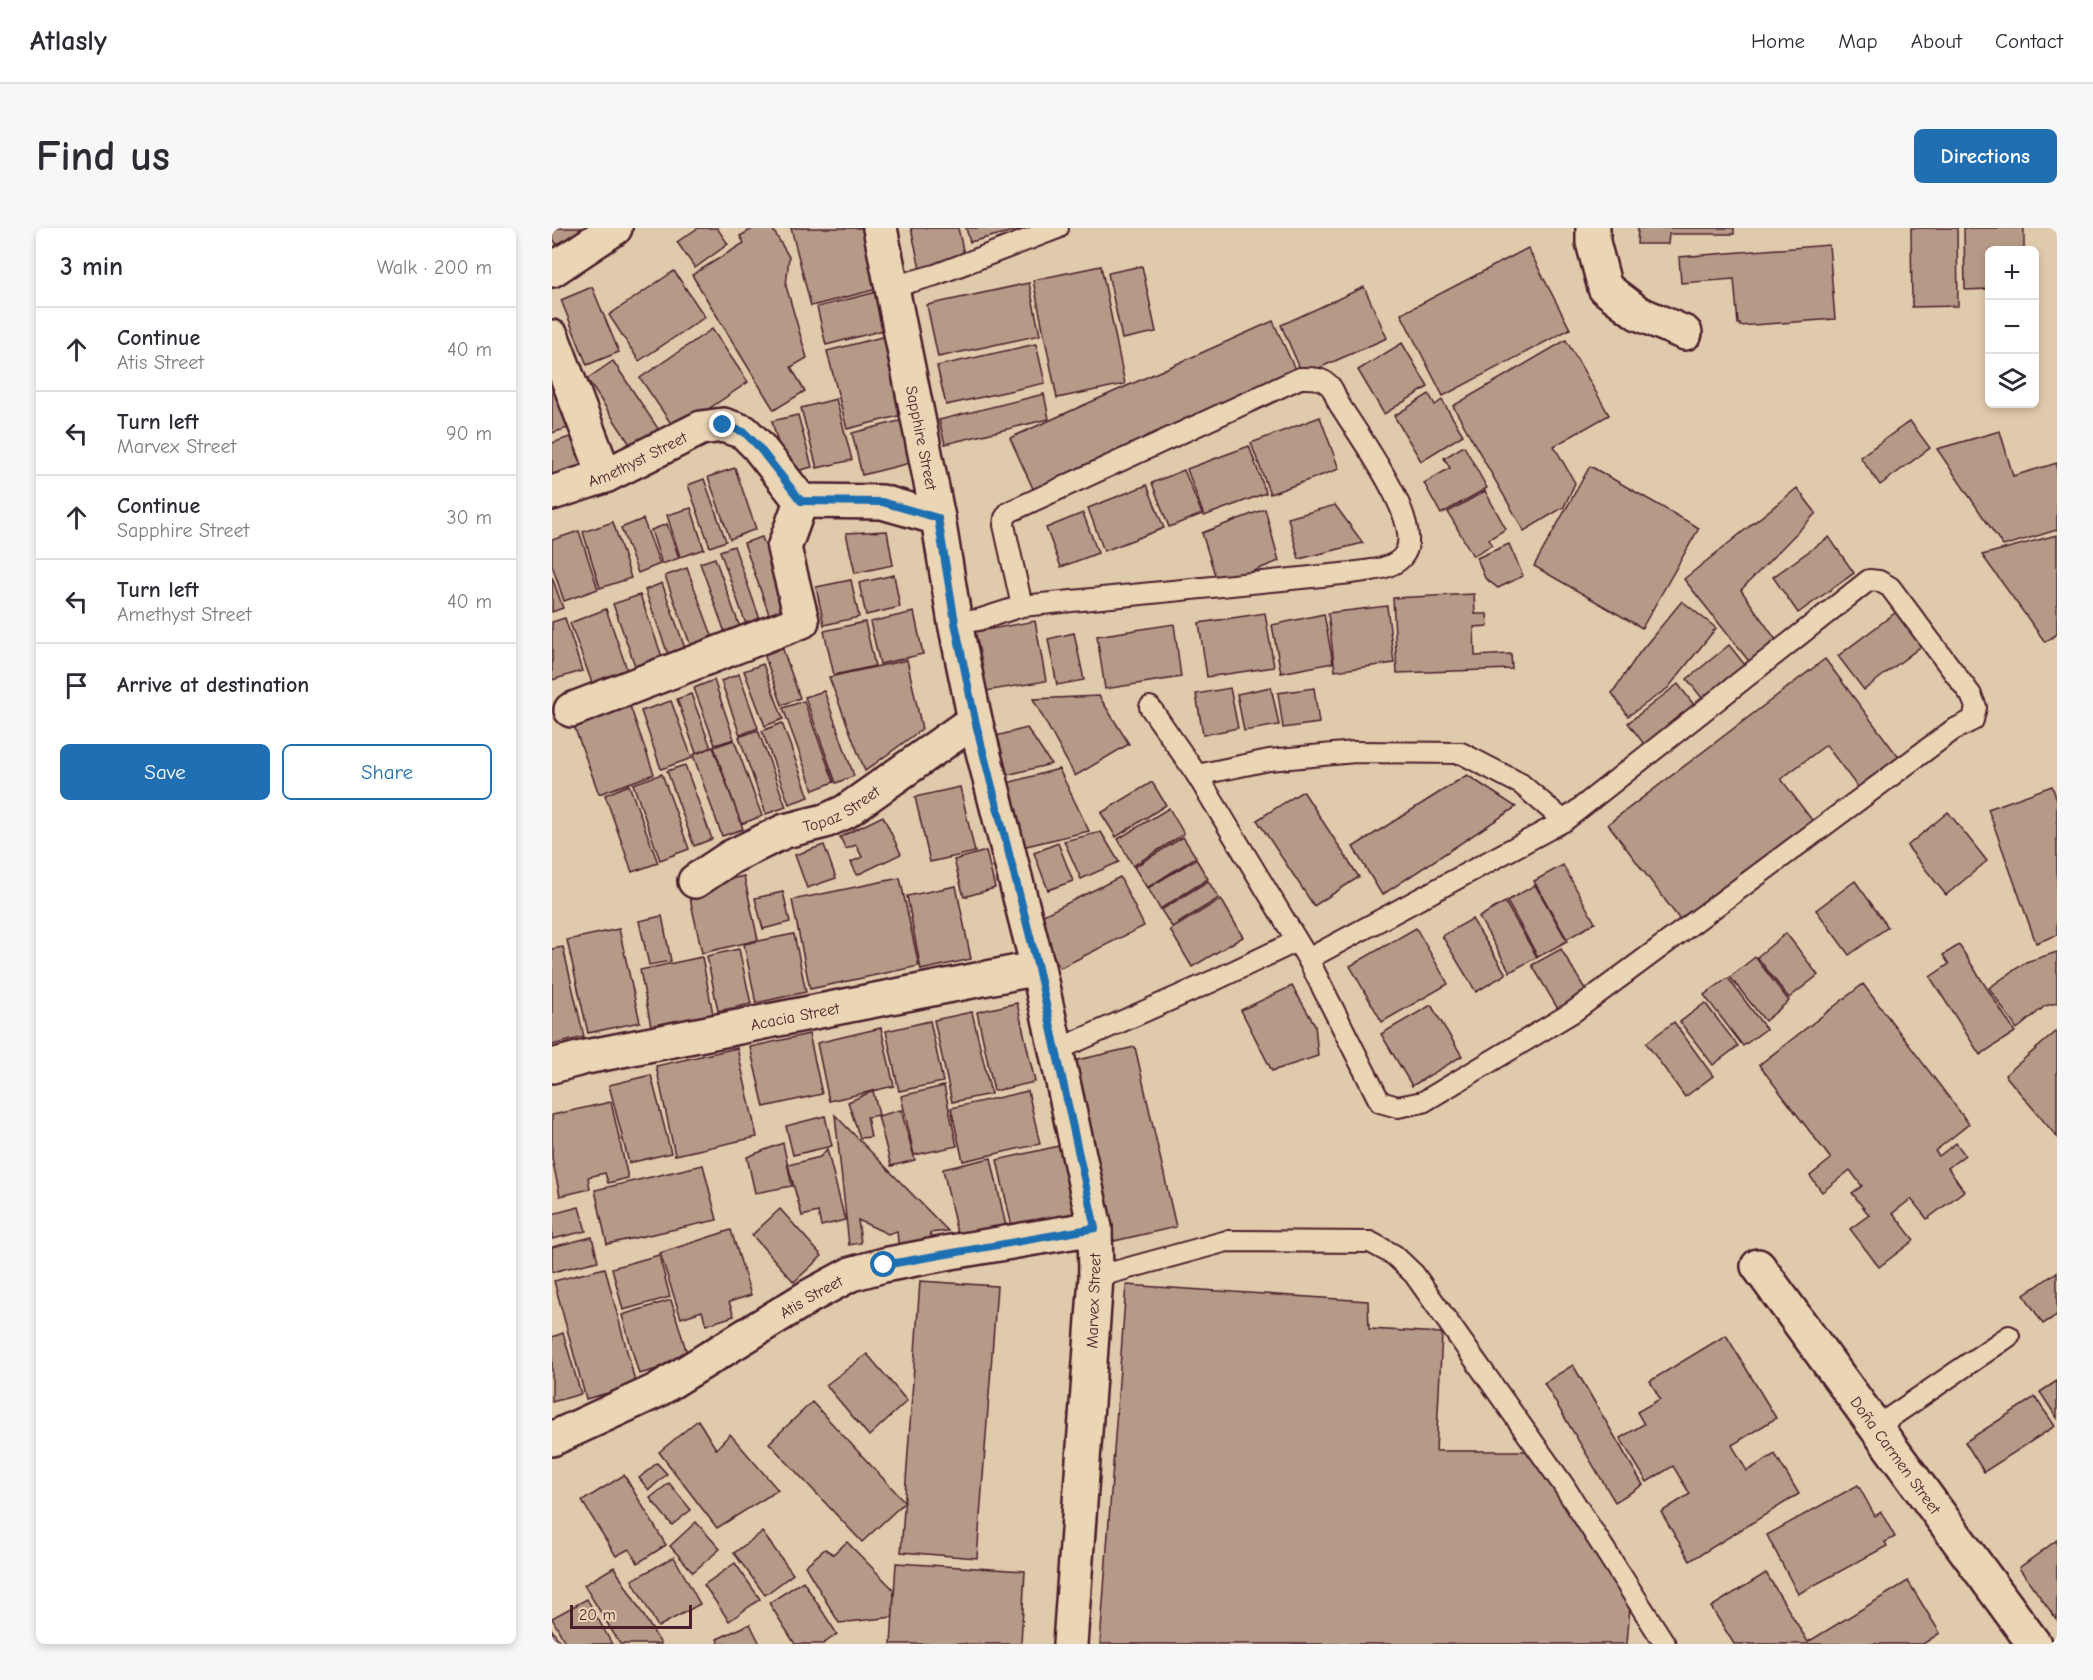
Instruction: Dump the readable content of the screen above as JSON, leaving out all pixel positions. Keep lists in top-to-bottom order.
{
  "streets": {
    "street": [
      "Sapphire Street",
      "Amethyst Street",
      "Topaz Street",
      "Acacia Street",
      "Atis Street",
      "Marvex Street",
      "Doña Carmen Street"
    ]
  },
  "crossings": [
    ["Sapphire Street", "Topaz Street"],
    ["Sapphire Street", "Marvex Street"],
    ["Topaz Street", "Marvex Street"],
    ["Acacia Street", "Marvex Street"],
    ["Atis Street", "Marvex Street"]
  ],
  "scale_bar": "20 m",
  "page": {
    "header": "Atlasly",
    "nav": [
      "Home",
      "Map",
      "About",
      "Contact"
    ],
    "buttons": [
      "Directions",
      ["Save", "Share"]
    ],
    "title": "Find us",
    "heading": ["3 min", "Walk · 200 m"],
    "map_buttons": ["+", "−"],
    "list": [
      ["Continue", "Atis Street", "40 m"],
      ["Turn left", "Marvex Street", "90 m"],
      ["Continue", "Sapphire Street", "30 m"],
      ["Turn left", "Amethyst Street", "40 m"],
      "Arrive at destination"
    ],
    "scale": "20 m"
  }
}
